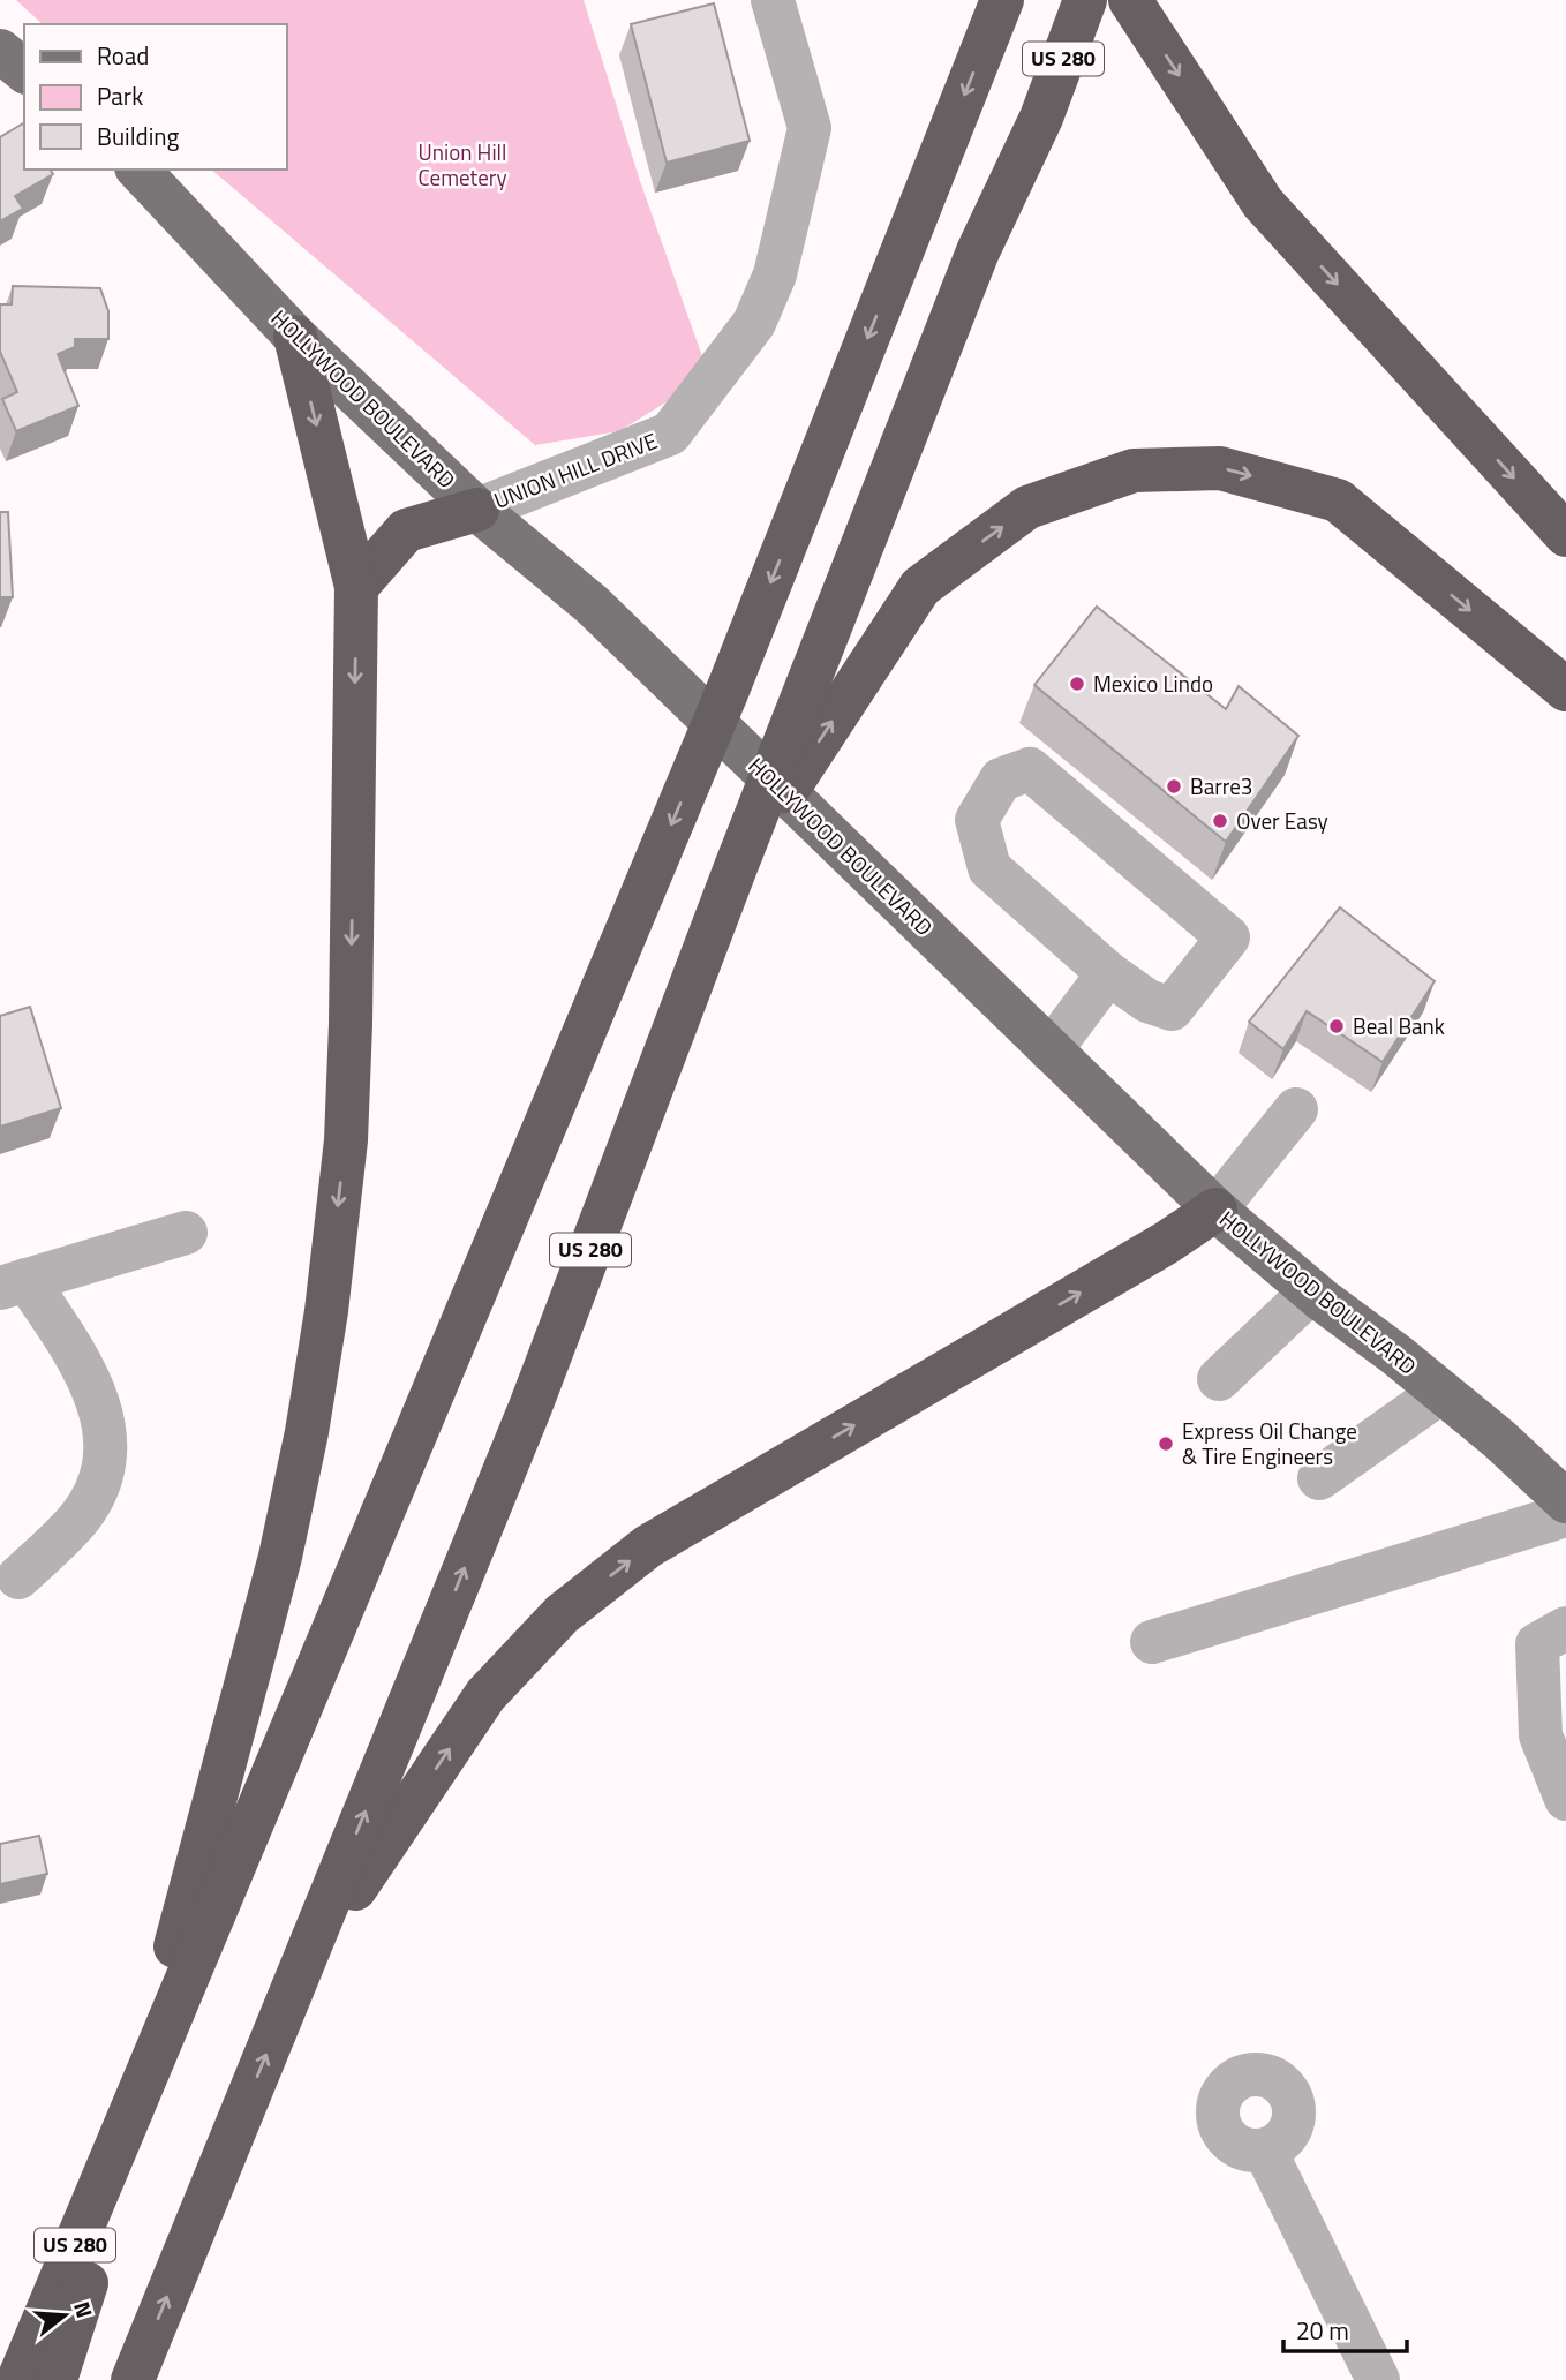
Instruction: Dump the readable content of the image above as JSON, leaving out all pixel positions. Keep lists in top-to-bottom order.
{
  "streets": {
    "highway": ["US 280"],
    "main road": ["HOLLYWOOD BOULEVARD"],
    "street": ["UNION HILL DRIVE"]
  },
  "crossings": [
    ["HOLLYWOOD BOULEVARD", "UNION HILL DRIVE"]
  ],
  "parks": ["Union Hill Cemetery"],
  "places": [
    "Mexico Lindo",
    "Barre3",
    "Over Easy",
    "Beal Bank",
    "Express Oil Change & Tire Engineers"
  ],
  "legend": ["Road", "Park", "Building"],
  "scale_bar": "20 m",
  "north": "right"
}
